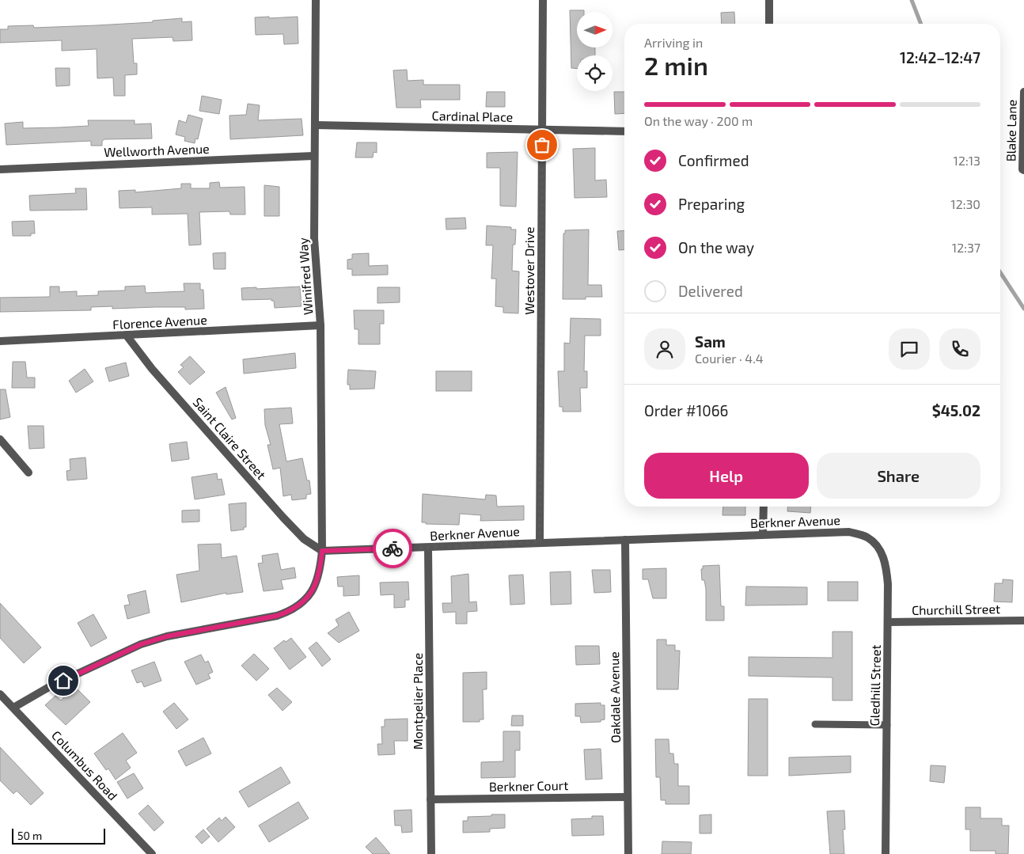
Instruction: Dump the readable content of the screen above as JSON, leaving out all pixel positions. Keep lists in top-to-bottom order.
{
  "streets": {
    "street": [
      "Cardinal Place",
      "Blake Lane",
      "Wellworth Avenue",
      "Westover Drive",
      "Winifred Way",
      "Florence Avenue",
      "Saint Claire Street",
      "Berkner Avenue",
      "Churchill Street",
      "Gledhill Street",
      "Oakdale Avenue",
      "Montpelier Place",
      "Columbus Road",
      "Berkner Court"
    ]
  },
  "crossings": [
    ["Cardinal Place", "Westover Drive"],
    ["Cardinal Place", "Winifred Way"],
    ["Wellworth Avenue", "Winifred Way"],
    ["Westover Drive", "Berkner Avenue"],
    ["Winifred Way", "Florence Avenue"],
    ["Winifred Way", "Saint Claire Street"],
    ["Winifred Way", "Berkner Avenue"],
    ["Florence Avenue", "Saint Claire Street"],
    ["Saint Claire Street", "Berkner Avenue"],
    ["Berkner Avenue", "Gledhill Street"],
    ["Berkner Avenue", "Oakdale Avenue"],
    ["Berkner Avenue", "Montpelier Place"],
    ["Churchill Street", "Gledhill Street"],
    ["Oakdale Avenue", "Berkner Court"],
    ["Montpelier Place", "Berkner Court"]
  ],
  "scale_bar": "50 m",
  "north": "right",
  "page": {
    "heading": ["2 min", "Arriving in", "12:42–12:47"],
    "panel": [
      "Sam",
      "Courier · 4.4",
      "Order #1066",
      "$45.02"
    ],
    "bar": "On the way · 200 m",
    "list": [
      ["Confirmed", "12:13"],
      ["Preparing", "12:30"],
      ["On the way", "12:37"],
      "Delivered"
    ],
    "buttons": ["Help", "Share"],
    "scale": "50 m"
  }
}
